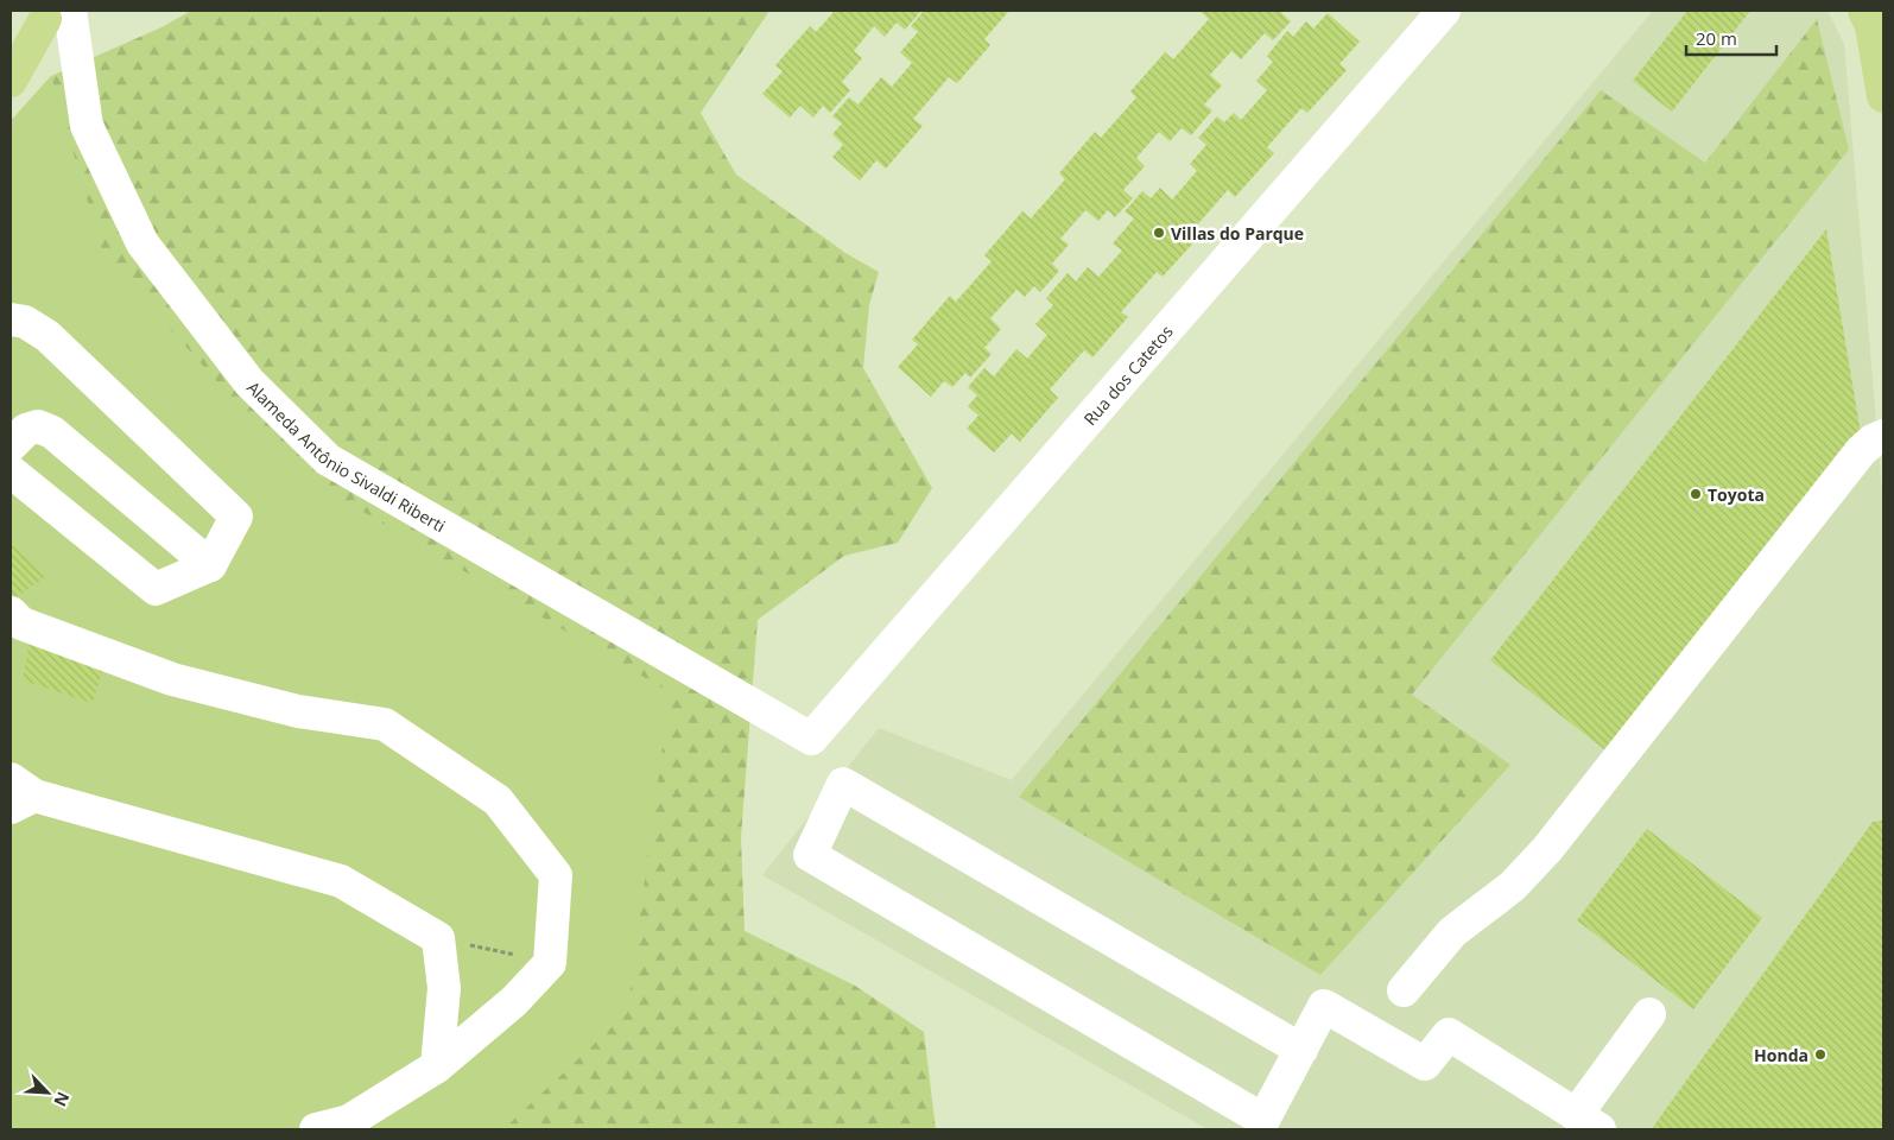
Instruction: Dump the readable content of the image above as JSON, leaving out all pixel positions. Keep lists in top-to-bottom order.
{
  "streets": {
    "street": ["Rua dos Catetos", "Alameda Antônio Sivaldi Riberti"]
  },
  "crossings": [
    ["Rua dos Catetos", "Alameda Antônio Sivaldi Riberti"]
  ],
  "places": ["Villas do Parque", "Toyota", "Honda"],
  "scale_bar": "20 m",
  "north": "bottom right"
}
